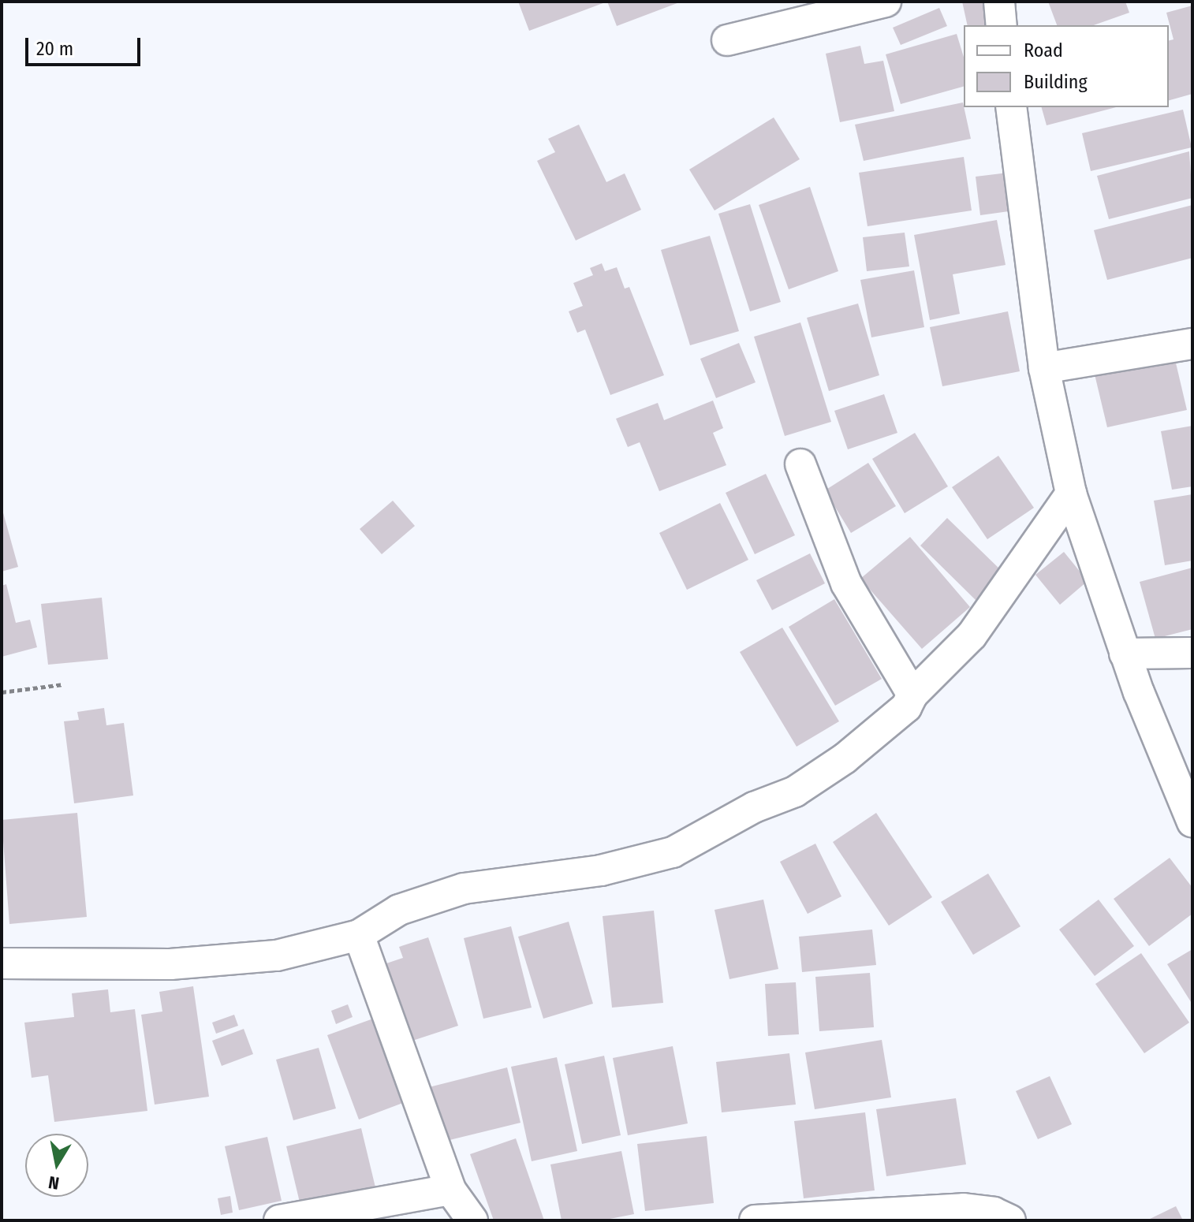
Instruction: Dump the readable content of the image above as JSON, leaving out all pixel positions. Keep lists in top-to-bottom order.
{
  "legend": ["Road", "Building"],
  "scale_bar": "20 m",
  "north": "bottom"
}
